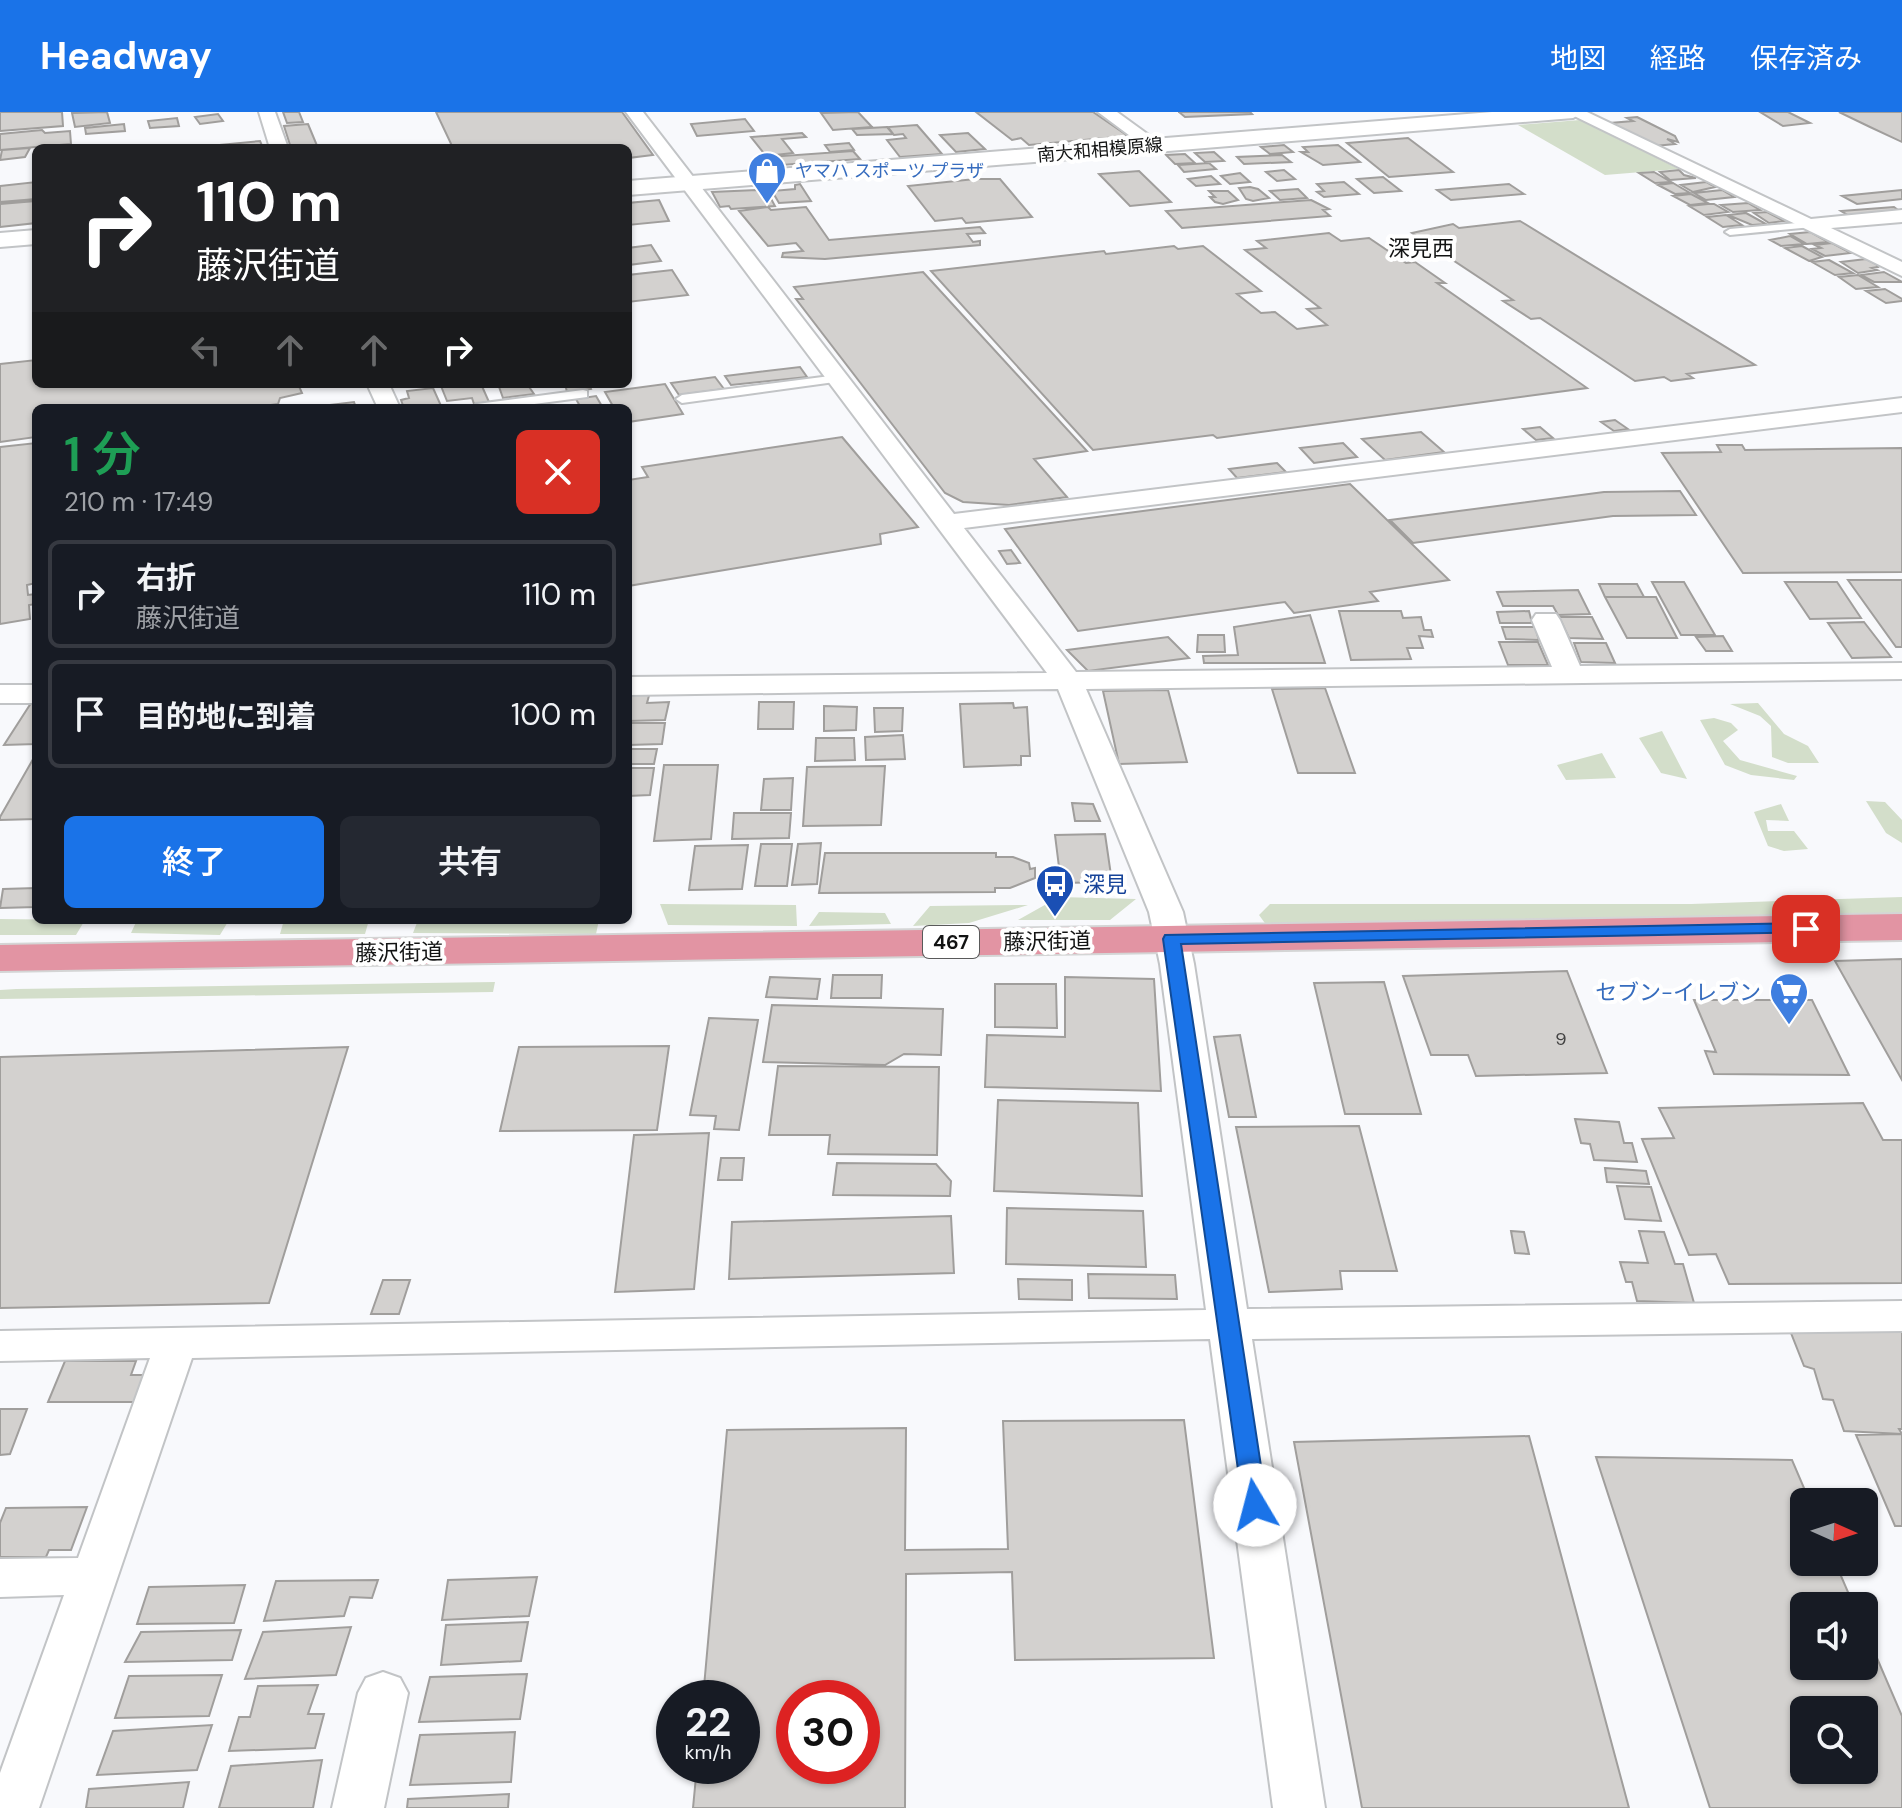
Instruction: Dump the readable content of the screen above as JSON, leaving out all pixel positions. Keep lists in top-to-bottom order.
{
  "streets": {
    "highway": ["藤沢街道", "467"],
    "street": ["南大和相模原線"]
  },
  "districts": ["深見西"],
  "places": {
    "shop": ["ヤマハ スポーツ プラザ"],
    "bus stop": ["深見"],
    "supermarket": ["セブン-イレブン"]
  },
  "house_numbers": ["9"],
  "north": "right",
  "page": {
    "header": "Headway",
    "nav": ["地図", "経路", "保存済み"],
    "turn": ["110 m", "藤沢街道"],
    "heading": ["1 分", "210 m · 17:49"],
    "list": [
      {
        "name": "右折",
        "note": "藤沢街道",
        "value": "110 m"
      },
      {
        "name": "目的地に到着",
        "value": "100 m"
      }
    ],
    "buttons": ["終了", "共有"],
    "speed": "22 km/h",
    "limit": "30"
  }
}
